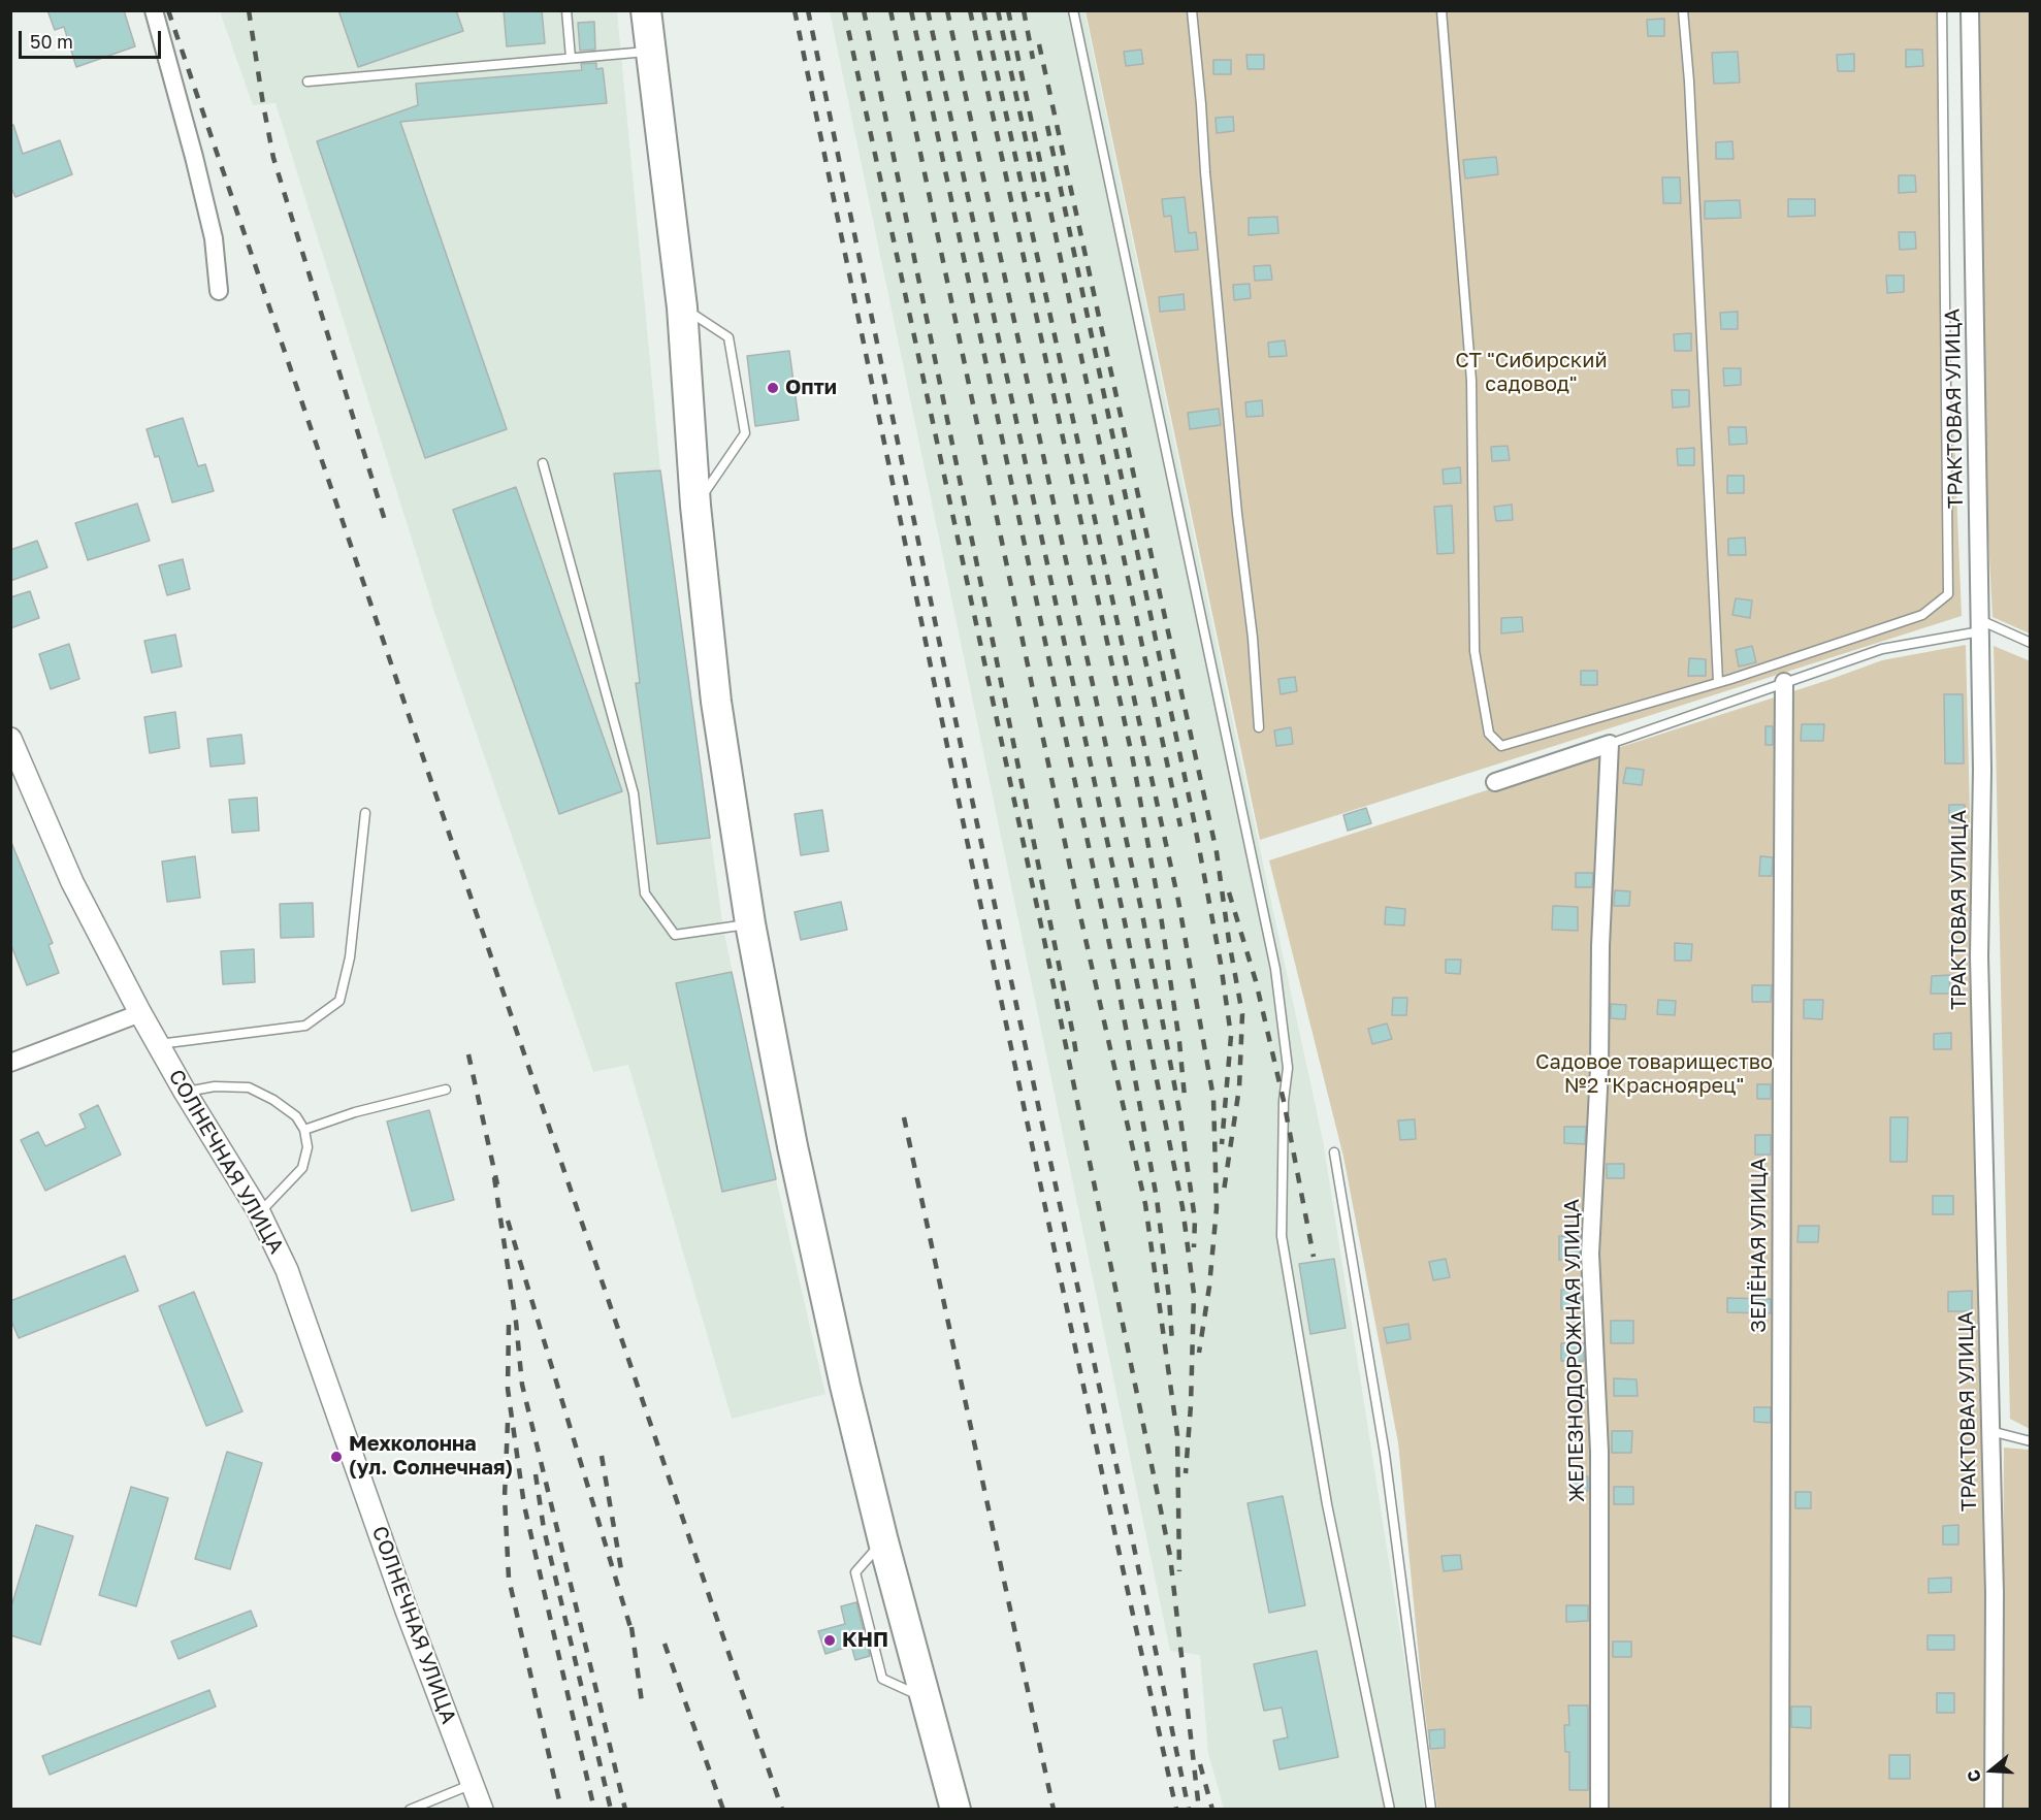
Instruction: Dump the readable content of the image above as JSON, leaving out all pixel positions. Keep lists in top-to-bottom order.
{
  "streets": {
    "street": [
      "ТРАКТОВАЯ УЛИЦА",
      "СОЛНЕЧНАЯ УЛИЦА",
      "ЗЕЛЁНАЯ УЛИЦА",
      "ЖЕЛЕЗНОДОРОЖНАЯ УЛИЦА"
    ]
  },
  "parks": ["СТ \"Сибирский садовод\"", "Садовое товарищество №2 \"Красноярец\""],
  "places": ["Опти", "Мехколонна (ул. Солнечная)", "КНП"],
  "scale_bar": "50 m",
  "north": "left"
}
